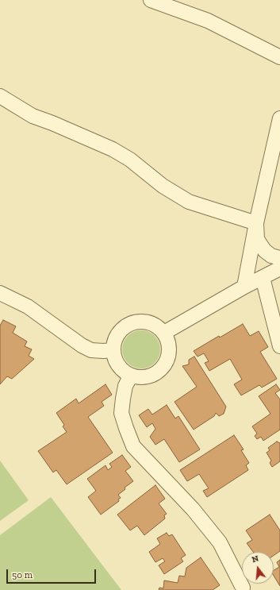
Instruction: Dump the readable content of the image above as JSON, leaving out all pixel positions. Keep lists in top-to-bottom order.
{
  "scale_bar": "50 m",
  "north": "top"
}
